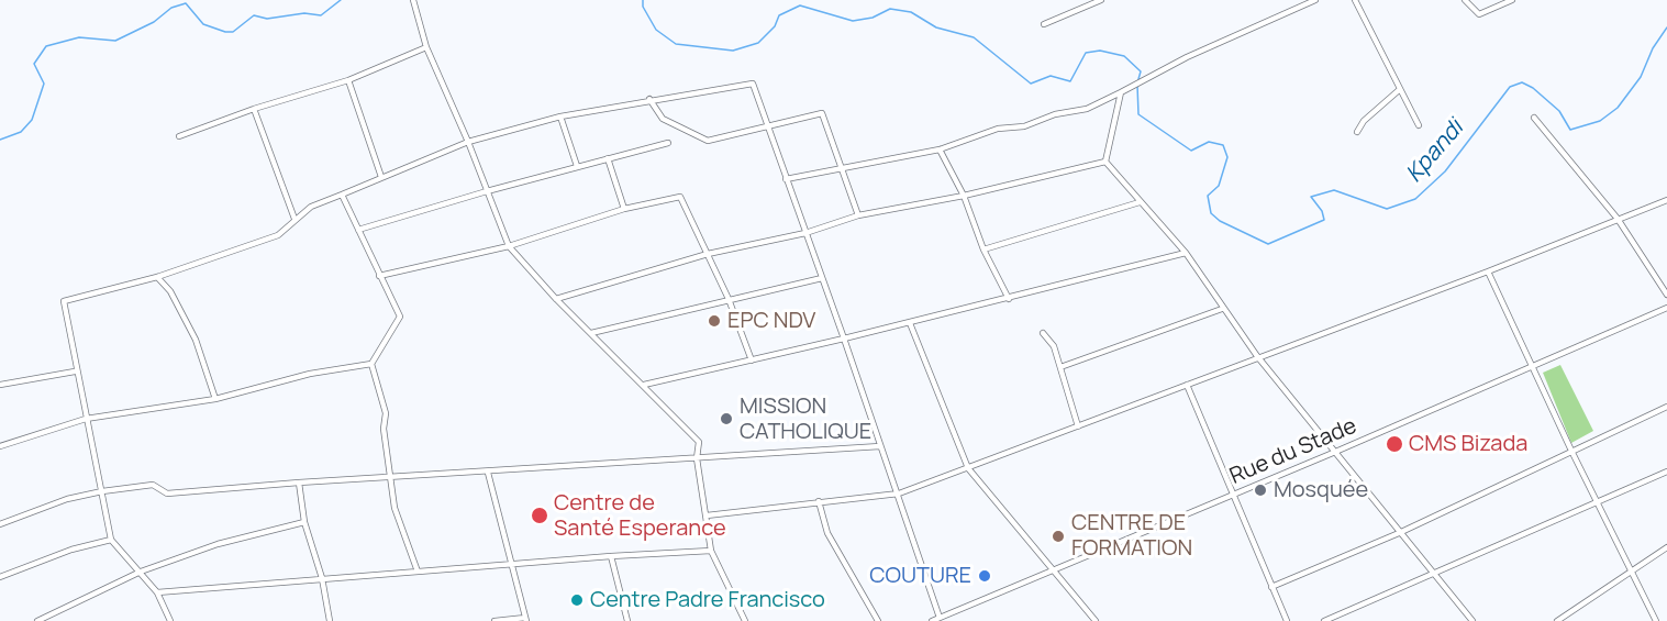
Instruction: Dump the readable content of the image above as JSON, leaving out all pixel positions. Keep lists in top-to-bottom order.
{
  "streets": {
    "street": ["Rue du Stade"]
  },
  "water": ["Kpandi"],
  "places": [
    "EPC NDV",
    "MISSION CATHOLIQUE",
    "CMS Bizada",
    "Mosquée",
    "Centre de Santé Esperance",
    "CENTRE DE FORMATION",
    "COUTURE",
    "Centre Padre Francisco"
  ]
}
